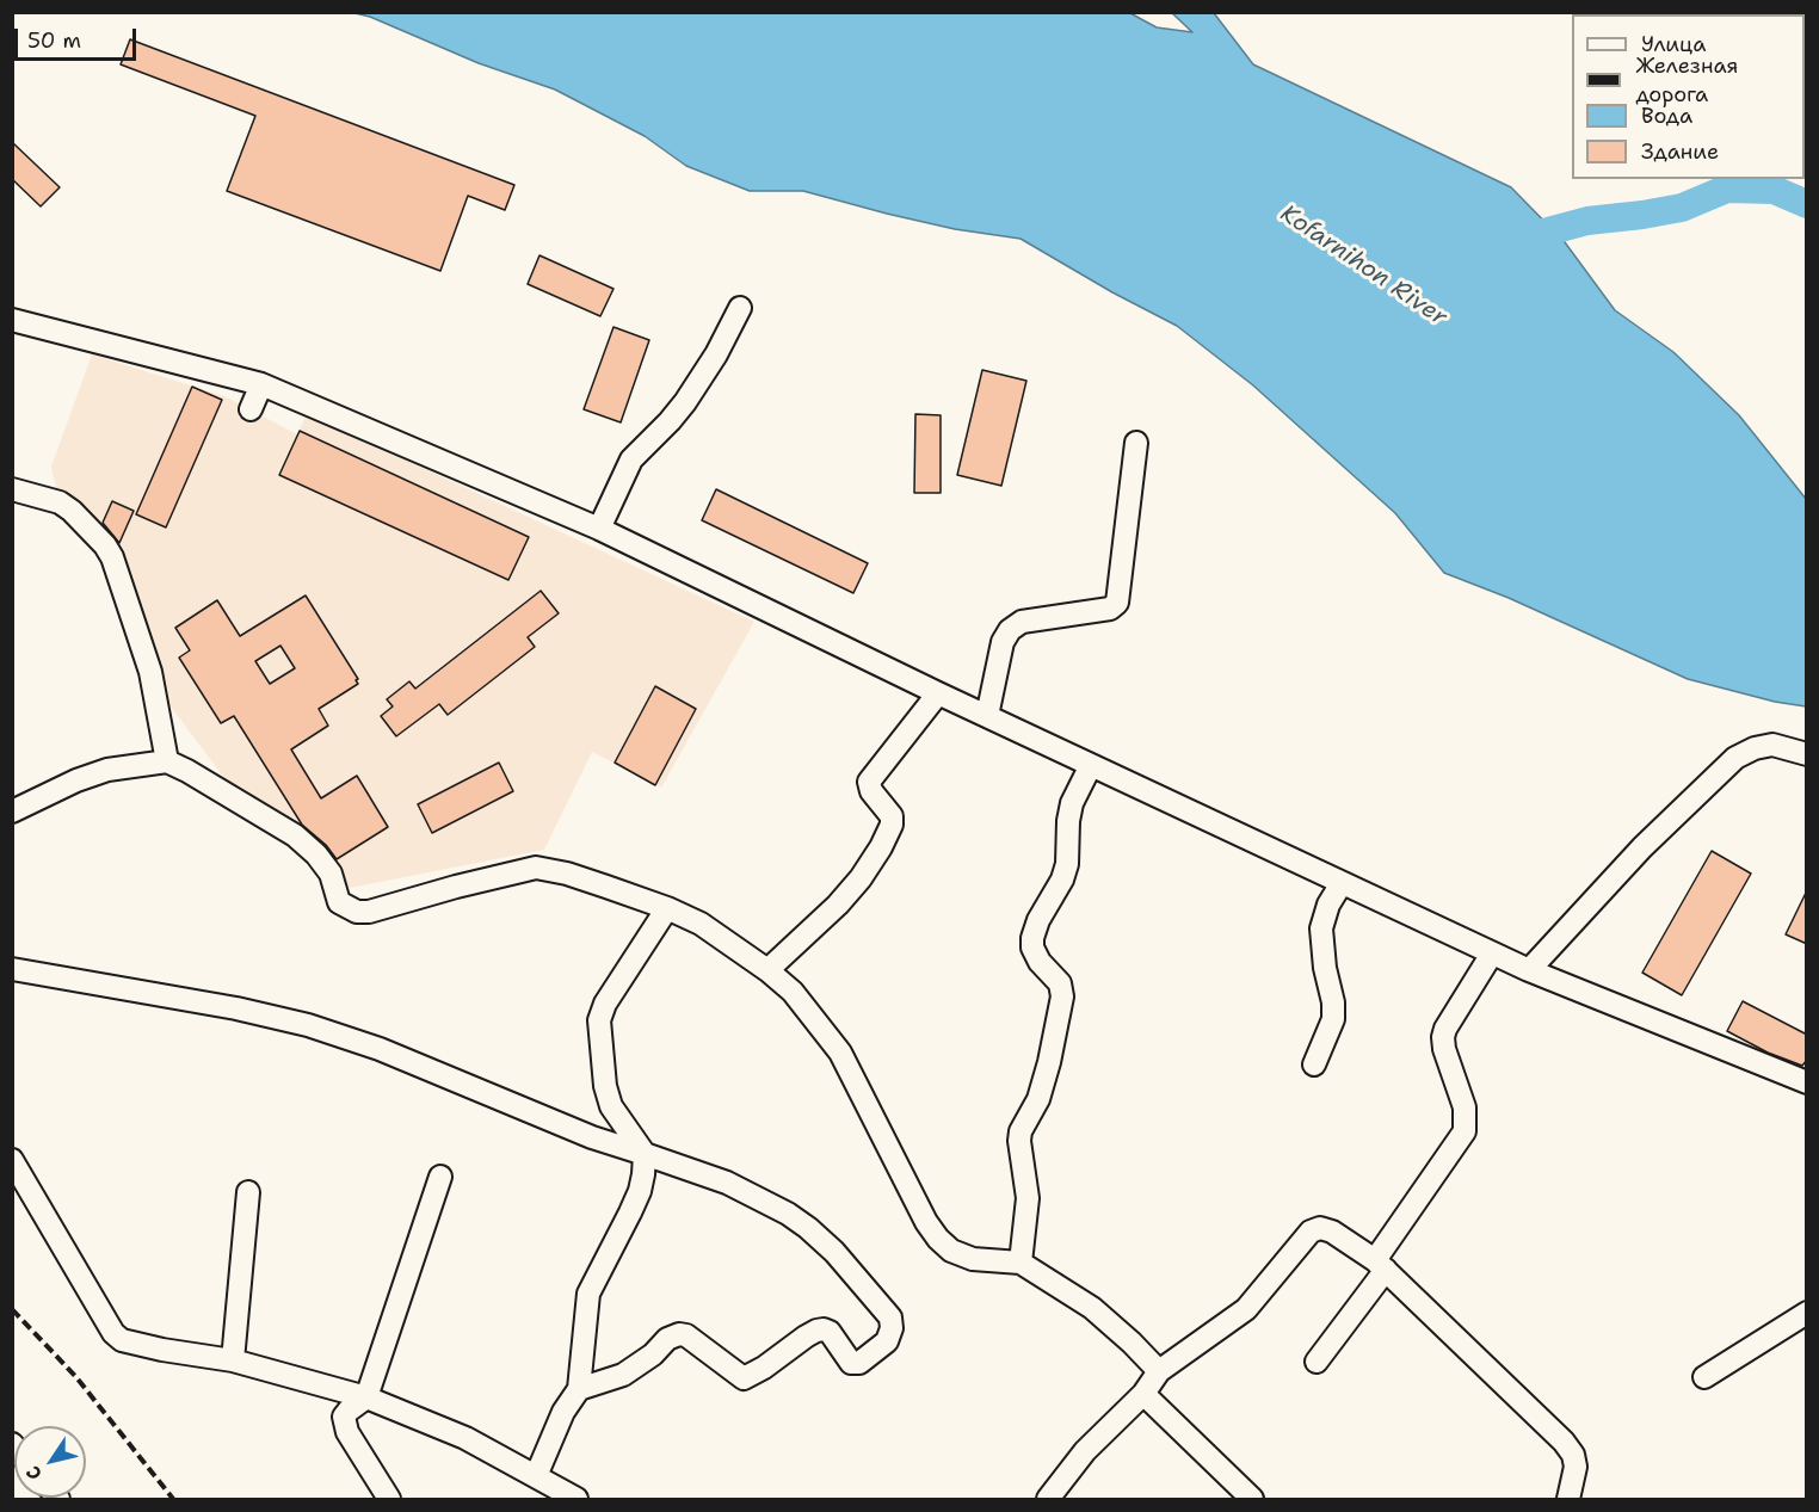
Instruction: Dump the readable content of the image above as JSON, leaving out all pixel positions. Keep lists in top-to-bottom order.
{
  "water": ["Kofarnihon River"],
  "legend": [
    "Улица",
    "Железная дорога",
    "Вода",
    "Здание"
  ],
  "scale_bar": "50 m",
  "north": "bottom left"
}
